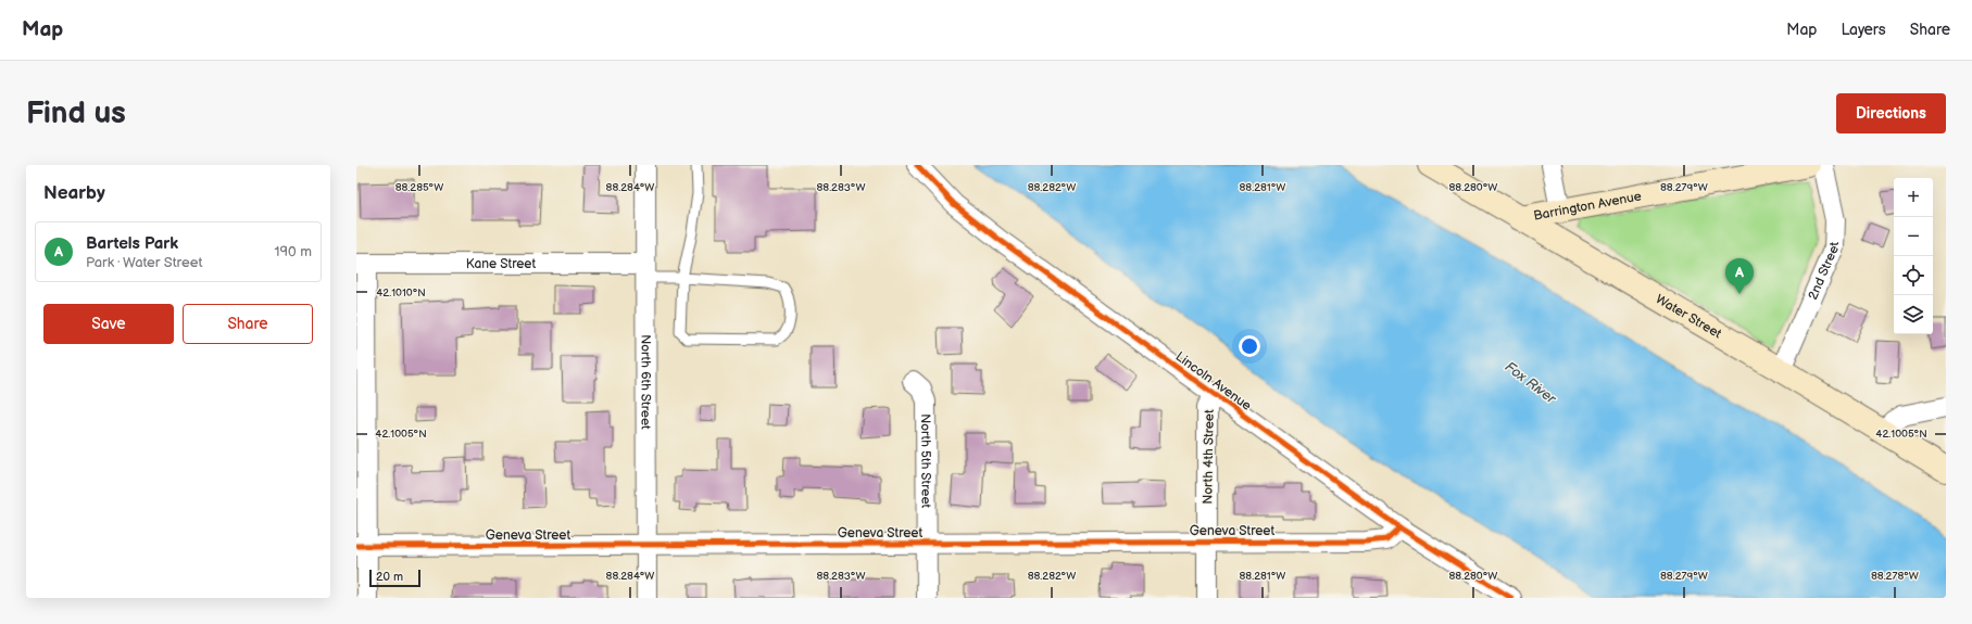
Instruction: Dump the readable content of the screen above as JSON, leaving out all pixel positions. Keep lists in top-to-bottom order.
{
  "streets": {
    "street": [
      "Barrington Avenue",
      "Kane Street",
      "2nd Street",
      "Water Street",
      "Lincoln Avenue",
      "North 6th Street",
      "North 4th Street",
      "North 5th Street",
      "Geneva Street"
    ]
  },
  "crossings": [
    ["Barrington Avenue", "Water Street"],
    ["Kane Street", "North 6th Street"],
    ["2nd Street", "Water Street"],
    ["Lincoln Avenue", "North 4th Street"],
    ["Lincoln Avenue", "Geneva Street"],
    ["North 6th Street", "Geneva Street"],
    ["North 4th Street", "Geneva Street"],
    ["North 5th Street", "Geneva Street"]
  ],
  "water": ["Fox River"],
  "scale_bar": "20 m",
  "page": {
    "header": "Map",
    "nav": ["Map", "Layers", "Share"],
    "buttons": [
      "Directions",
      ["Save", "Share"]
    ],
    "title": "Find us",
    "heading": "Nearby",
    "map_buttons": ["+", "−"],
    "list": [
      {
        "mark": "A",
        "name": "Bartels Park",
        "note": "Park · Water Street",
        "value": "190 m"
      }
    ],
    "pins": "A",
    "scale": "20 m"
  },
  "coordinates": [
    "88.285°W",
    "88.284°W",
    "88.283°W",
    "88.282°W",
    "88.281°W",
    "88.280°W",
    "88.279°W",
    "42.1010°N",
    "42.1005°N",
    "88.278°W"
  ]
}
